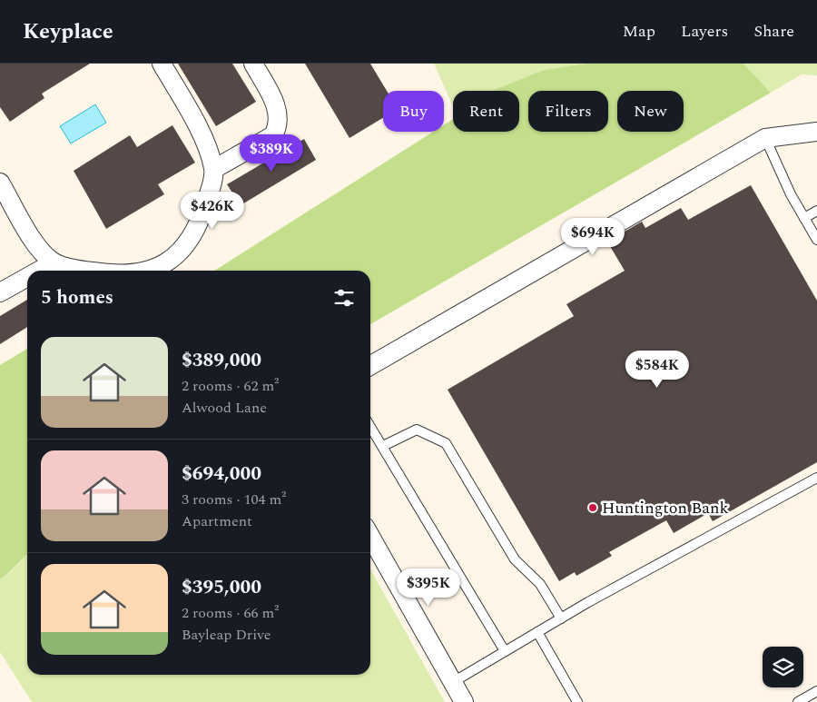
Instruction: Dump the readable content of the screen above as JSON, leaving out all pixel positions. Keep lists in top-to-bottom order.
{
  "places": ["Huntington Bank"],
  "page": {
    "header": "Keyplace",
    "nav": ["Map", "Layers", "Share"],
    "chip": [
      "Buy",
      "Rent",
      "Filters",
      "New"
    ],
    "price": [
      "$389K",
      "$426K",
      "$694K",
      "$584K",
      "$395K"
    ],
    "heading": "5 homes",
    "list": [
      {
        "name": "$389,000",
        "note": "2 rooms · 62 m² · Alwood Lane"
      },
      {
        "name": "$694,000",
        "note": "3 rooms · 104 m² · Apartment"
      },
      {
        "name": "$395,000",
        "note": "2 rooms · 66 m² · Bayleap Drive"
      }
    ]
  }
}
